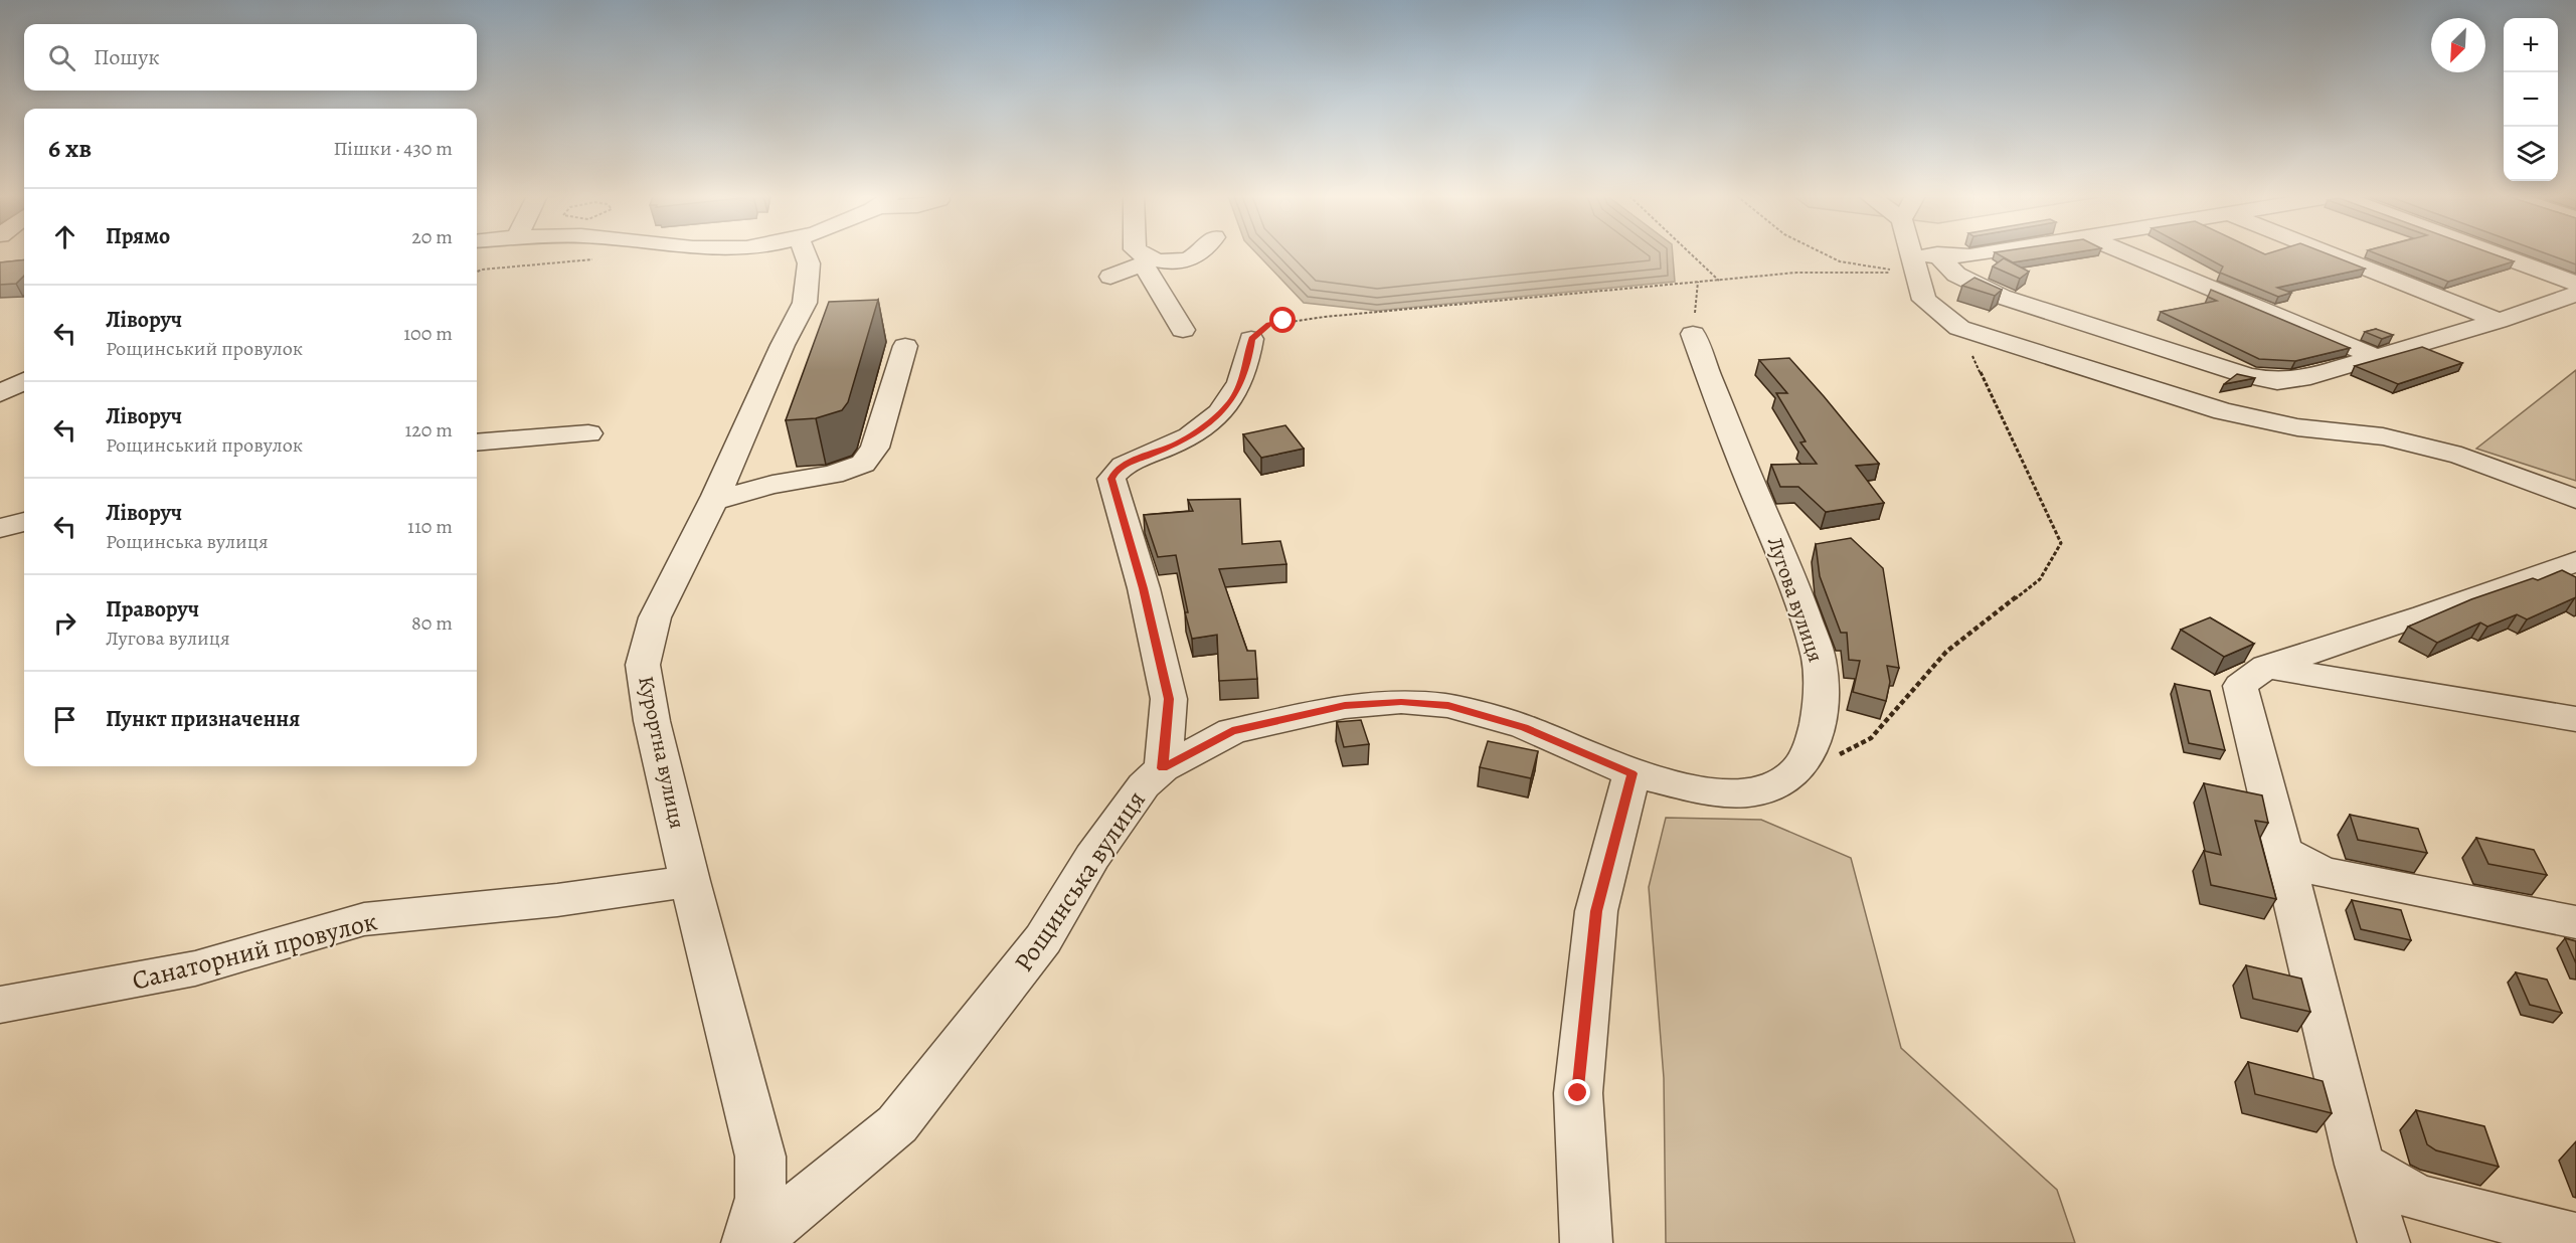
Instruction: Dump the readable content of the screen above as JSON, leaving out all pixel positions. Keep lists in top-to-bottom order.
{
  "streets": {
    "street": [
      "Лугова вулиця",
      "Курортна вулиця",
      "Рощинська вулиця",
      "Санаторний провулок"
    ]
  },
  "crossings": [
    ["Лугова вулиця", "Рощинська вулиця"],
    ["Курортна вулиця", "Санаторний провулок"]
  ],
  "north": "bottom left",
  "page": {
    "map_buttons": ["+", "−"],
    "search": "Пошук",
    "heading": ["6 хв", "Пішки · 430 m"],
    "list": [
      ["Прямо", "20 m"],
      ["Ліворуч", "Рощинський провулок", "100 m"],
      ["Ліворуч", "Рощинський провулок", "120 m"],
      ["Ліворуч", "Рощинська вулиця", "110 m"],
      ["Праворуч", "Лугова вулиця", "80 m"],
      "Пункт призначення"
    ]
  }
}
